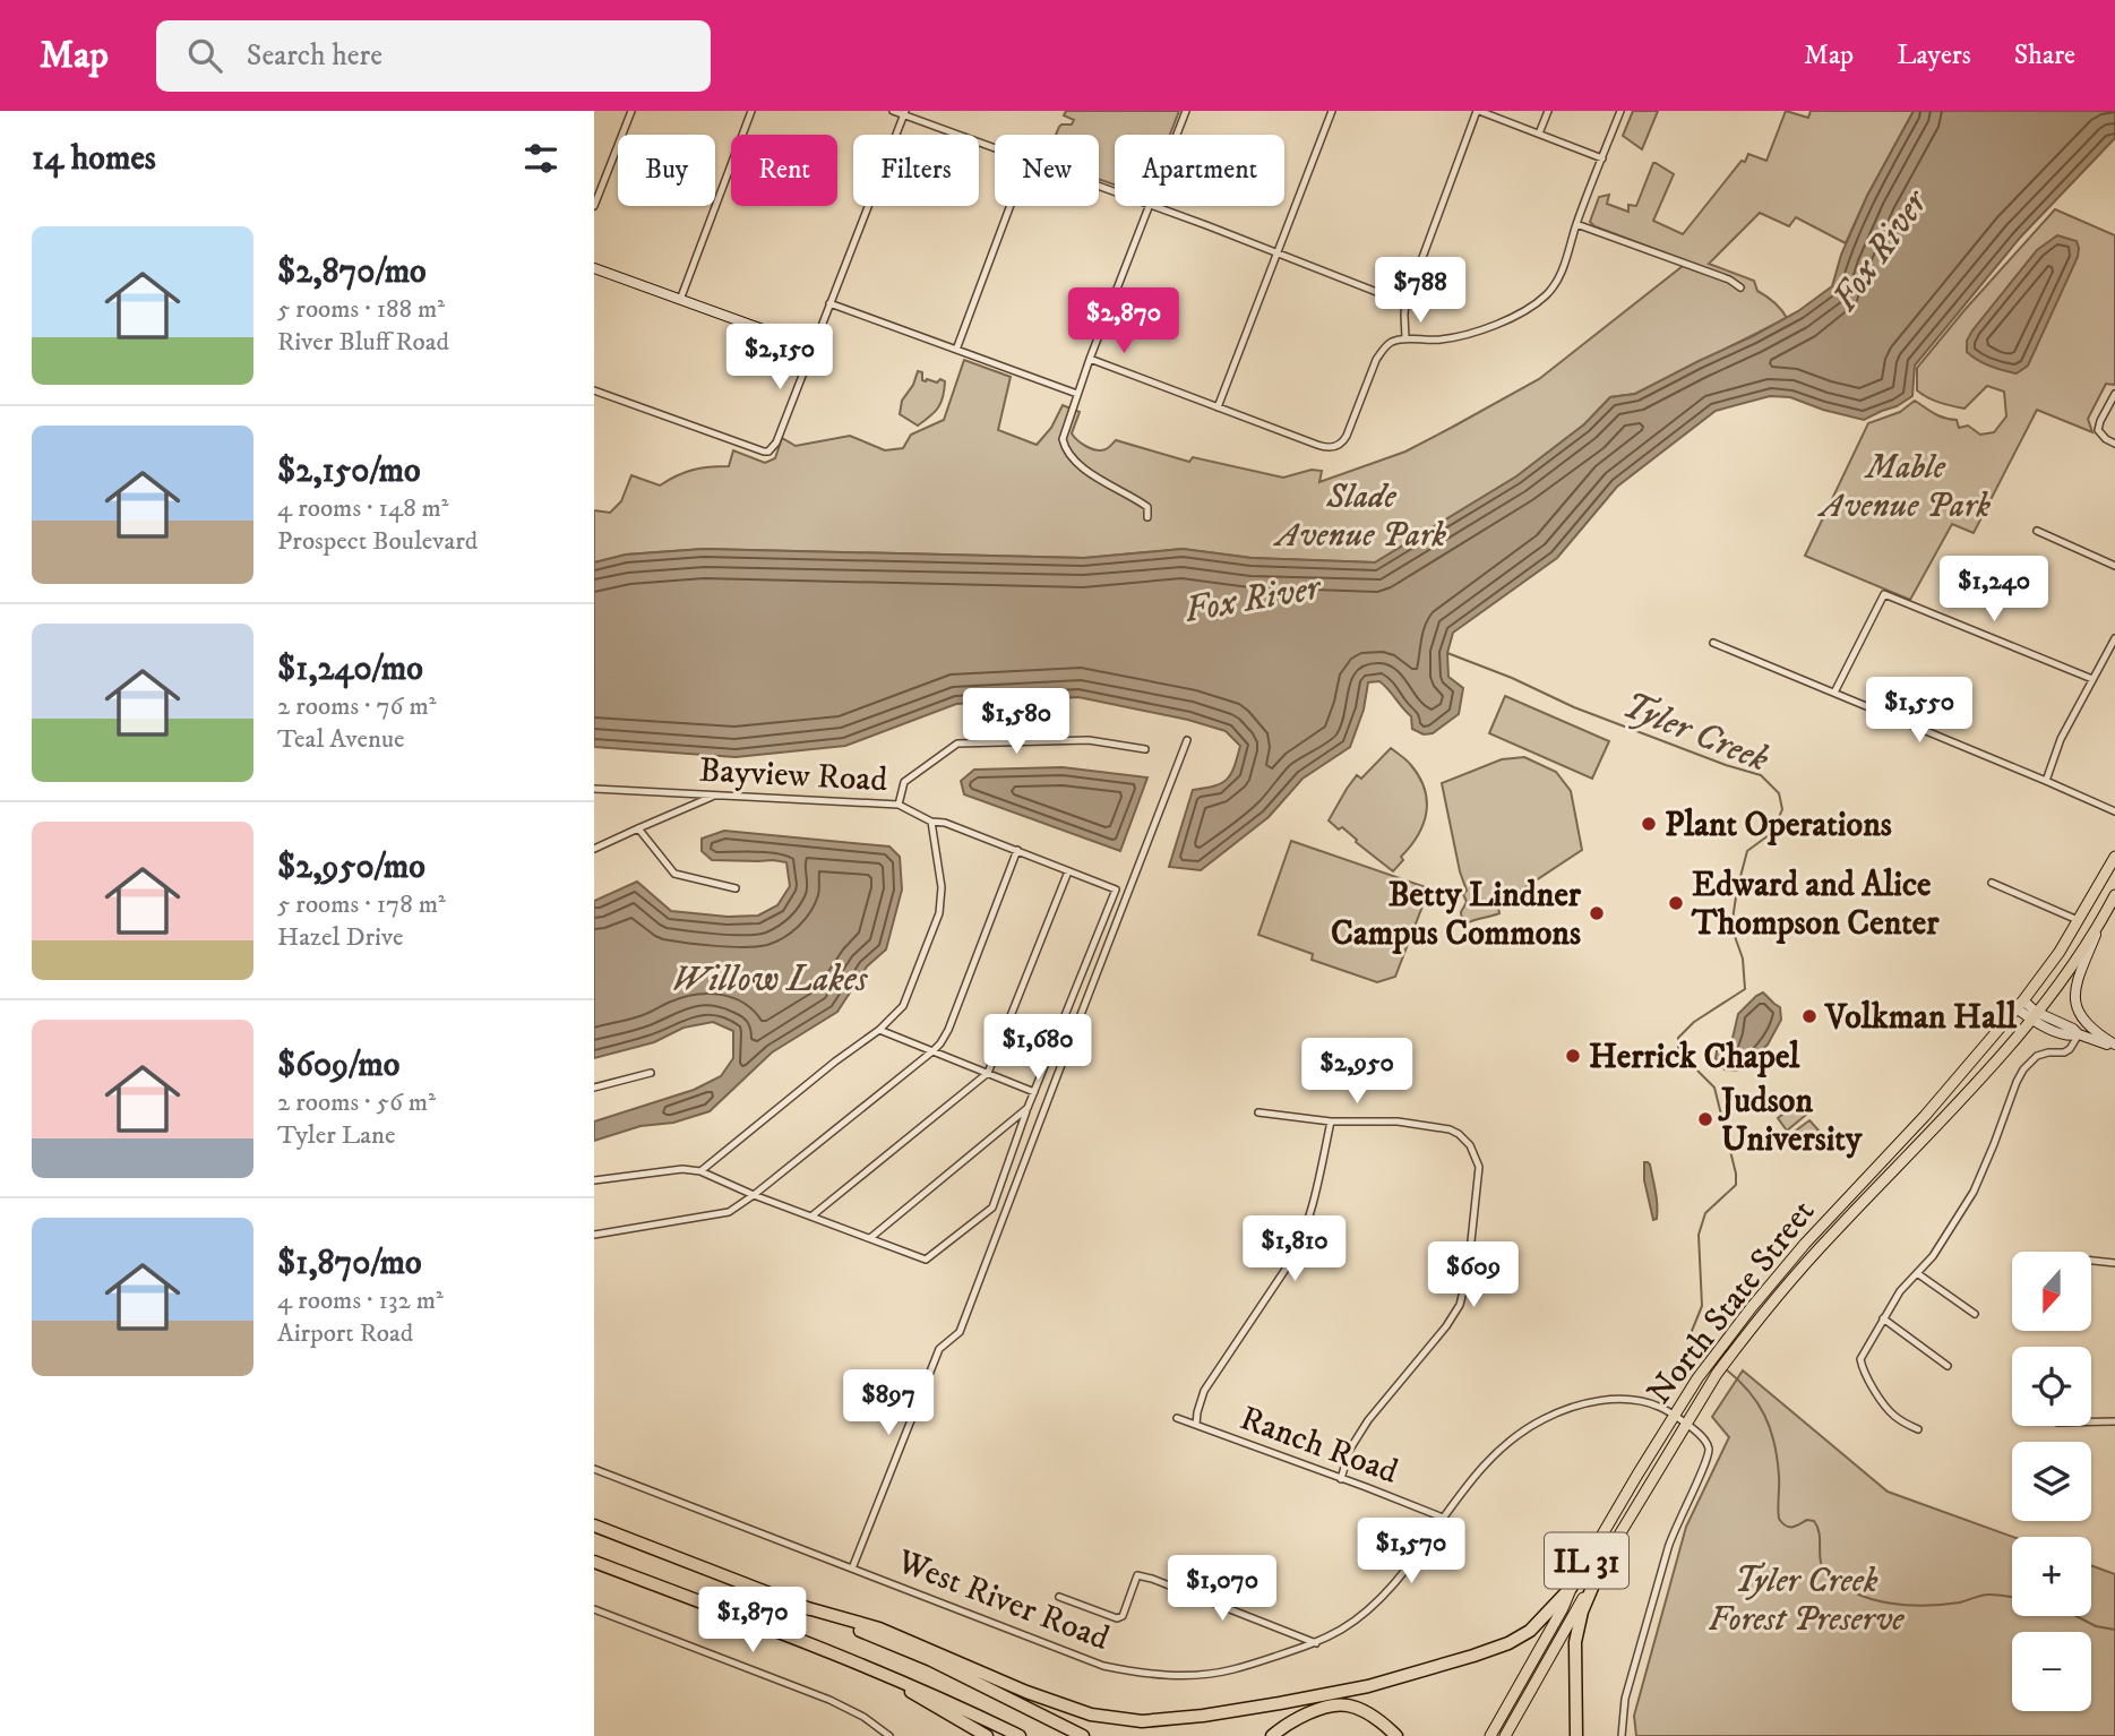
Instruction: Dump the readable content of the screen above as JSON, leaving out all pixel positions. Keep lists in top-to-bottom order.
{
  "streets": {
    "main road": ["North State Street", "IL 31"],
    "street": ["Bayview Road", "Ranch Road", "West River Road"]
  },
  "crossings": [
    ["North State Street", "West River Road"],
    ["Ranch Road", "West River Road"]
  ],
  "water": ["Fox River", "Tyler Creek", "Willow Lakes"],
  "parks": ["Mable Avenue Park", "Slade Avenue Park", "Tyler Creek Forest Preserve"],
  "places": [
    "Plant Operations",
    "Edward and Alice Thompson Center",
    "Betty Lindner Campus Commons",
    "Volkman Hall",
    "Herrick Chapel",
    "Judson University"
  ],
  "north": "bottom",
  "page": {
    "header": "Map",
    "search": "Search here",
    "nav": ["Map", "Layers", "Share"],
    "heading": "14 homes",
    "chip": [
      "Buy",
      "Rent",
      "Filters",
      "New",
      "Apartment"
    ],
    "list": [
      {
        "name": "$2,870/mo",
        "note": "5 rooms · 188 m² · River Bluff Road"
      },
      {
        "name": "$2,150/mo",
        "note": "4 rooms · 148 m² · Prospect Boulevard"
      },
      {
        "name": "$1,240/mo",
        "note": "2 rooms · 76 m² · Teal Avenue"
      },
      {
        "name": "$2,950/mo",
        "note": "5 rooms · 178 m² · Hazel Drive"
      },
      {
        "name": "$609/mo",
        "note": "2 rooms · 56 m² · Tyler Lane"
      },
      {
        "name": "$1,870/mo",
        "note": "4 rooms · 132 m² · Airport Road"
      }
    ],
    "price": [
      "$788",
      "$2,870",
      "$2,150",
      "$1,240",
      "$1,550",
      "$1,580",
      "$1,680",
      "$2,950",
      "$1,810",
      "$609",
      "$897",
      "$1,570",
      "$1,070",
      "$1,870"
    ],
    "map_buttons": ["+", "−"]
  }
}
